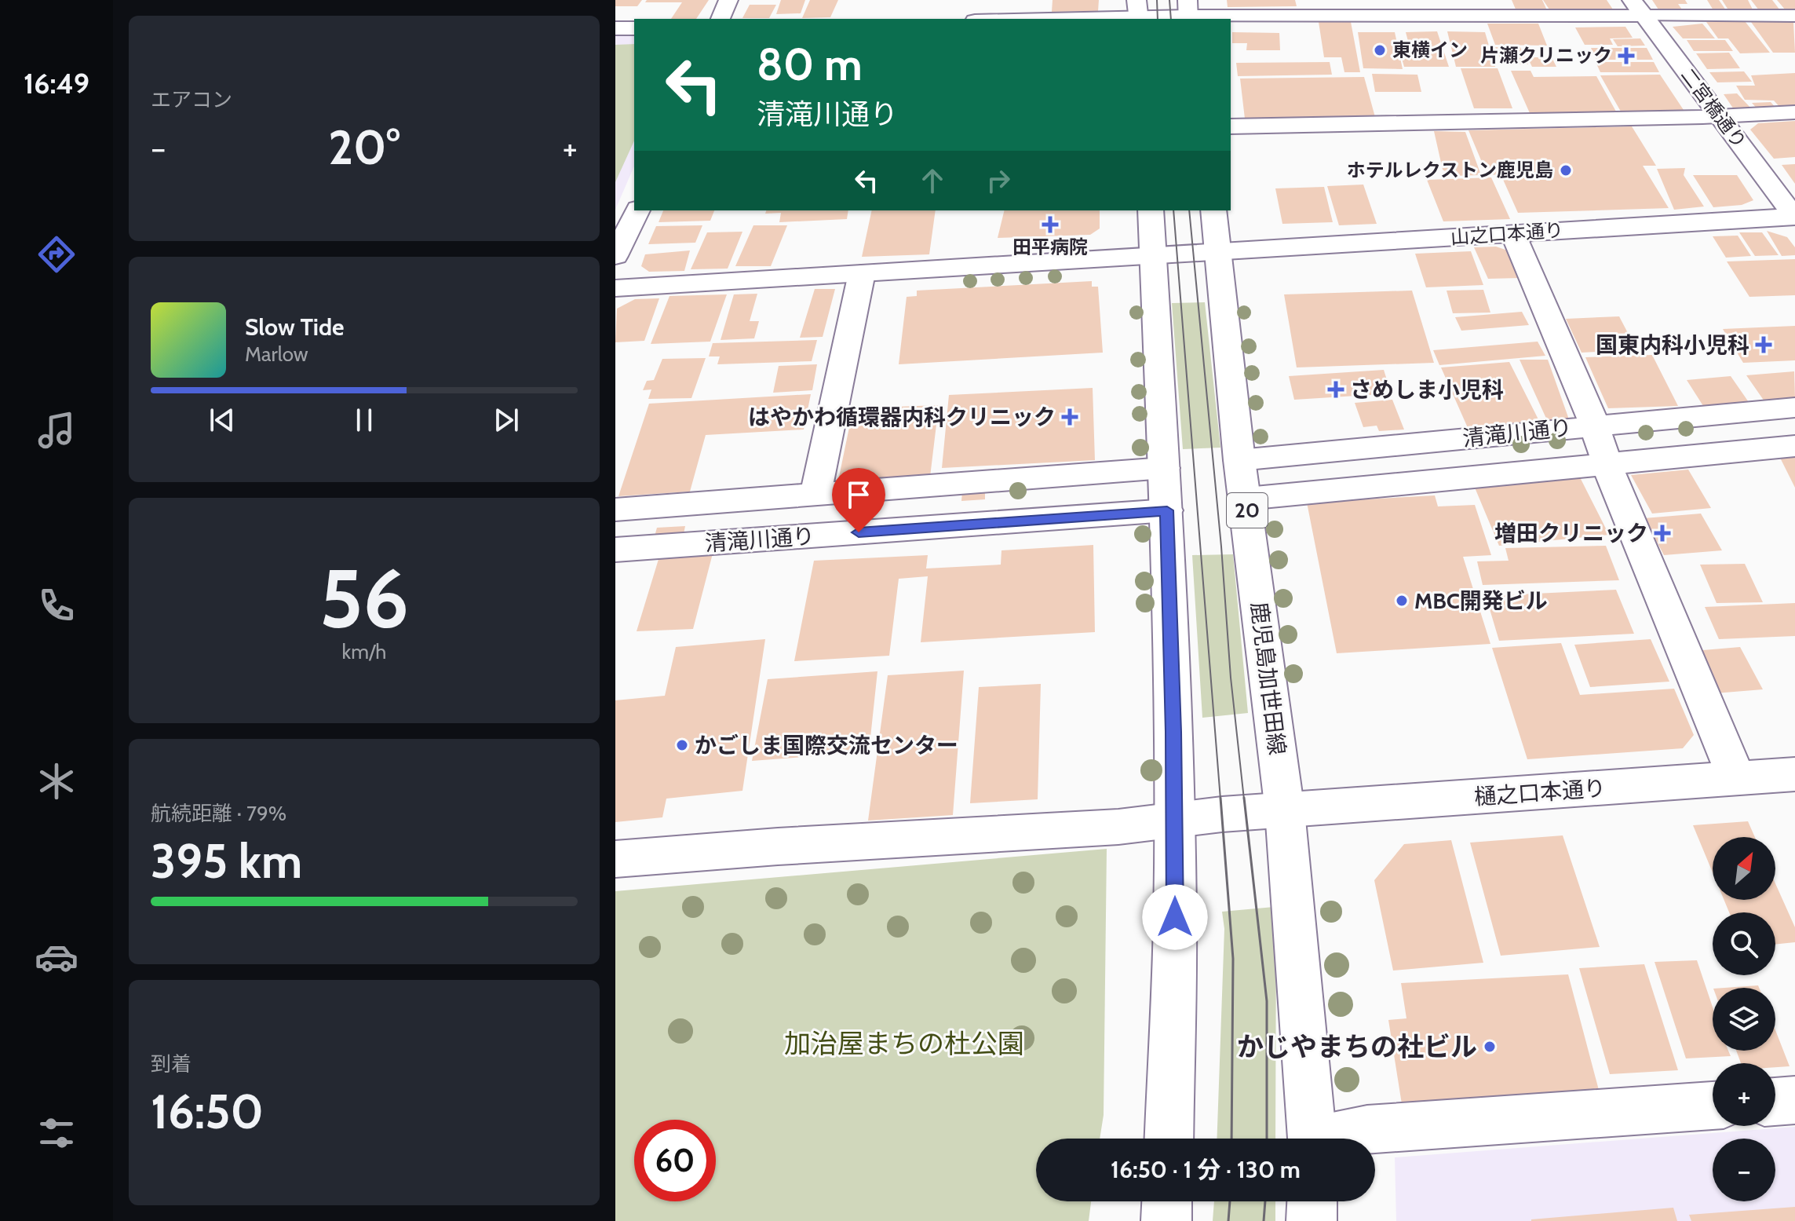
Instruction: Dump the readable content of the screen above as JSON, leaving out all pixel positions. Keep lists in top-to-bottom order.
{
  "streets": {
    "street": [
      "二宮橋通り",
      "山之口本通り",
      "清滝川通り",
      "20",
      "鹿児島加世田線",
      "樋之口本通り"
    ]
  },
  "crossings": [
    ["二宮橋通り", "山之口本通り"],
    ["山之口本通り", "鹿児島加世田線"],
    ["清滝川通り", "鹿児島加世田線"],
    ["鹿児島加世田線", "樋之口本通り"]
  ],
  "parks": ["加治屋まちの杜公園"],
  "places": {
    "other": [
      "東横イン",
      "ホテルレクストン鹿児島",
      "MBC開発ビル",
      "かごしま国際交流センター",
      "かじやまちの社ビル"
    ],
    "health": [
      "片瀬クリニック",
      "田平病院",
      "国東内科小児科",
      "さめしま小児科",
      "はやかわ循環器内科クリニック",
      "増田クリニック"
    ]
  },
  "north": "top right",
  "page": {
    "tabs": "16:49",
    "tile": [
      "エアコン",
      ["56", "km/h"],
      ["航続距離 · 79%", "395 km"],
      ["到着", "16:50"]
    ],
    "turn": ["80 m", "清滝川通り"],
    "heat": ["−", "20°", "+"],
    "song": ["Slow Tide", "Marlow"],
    "map_buttons": ["+", "−"],
    "limit": "60",
    "trip": "16:50 · 1 分 · 130 m"
  }
}
